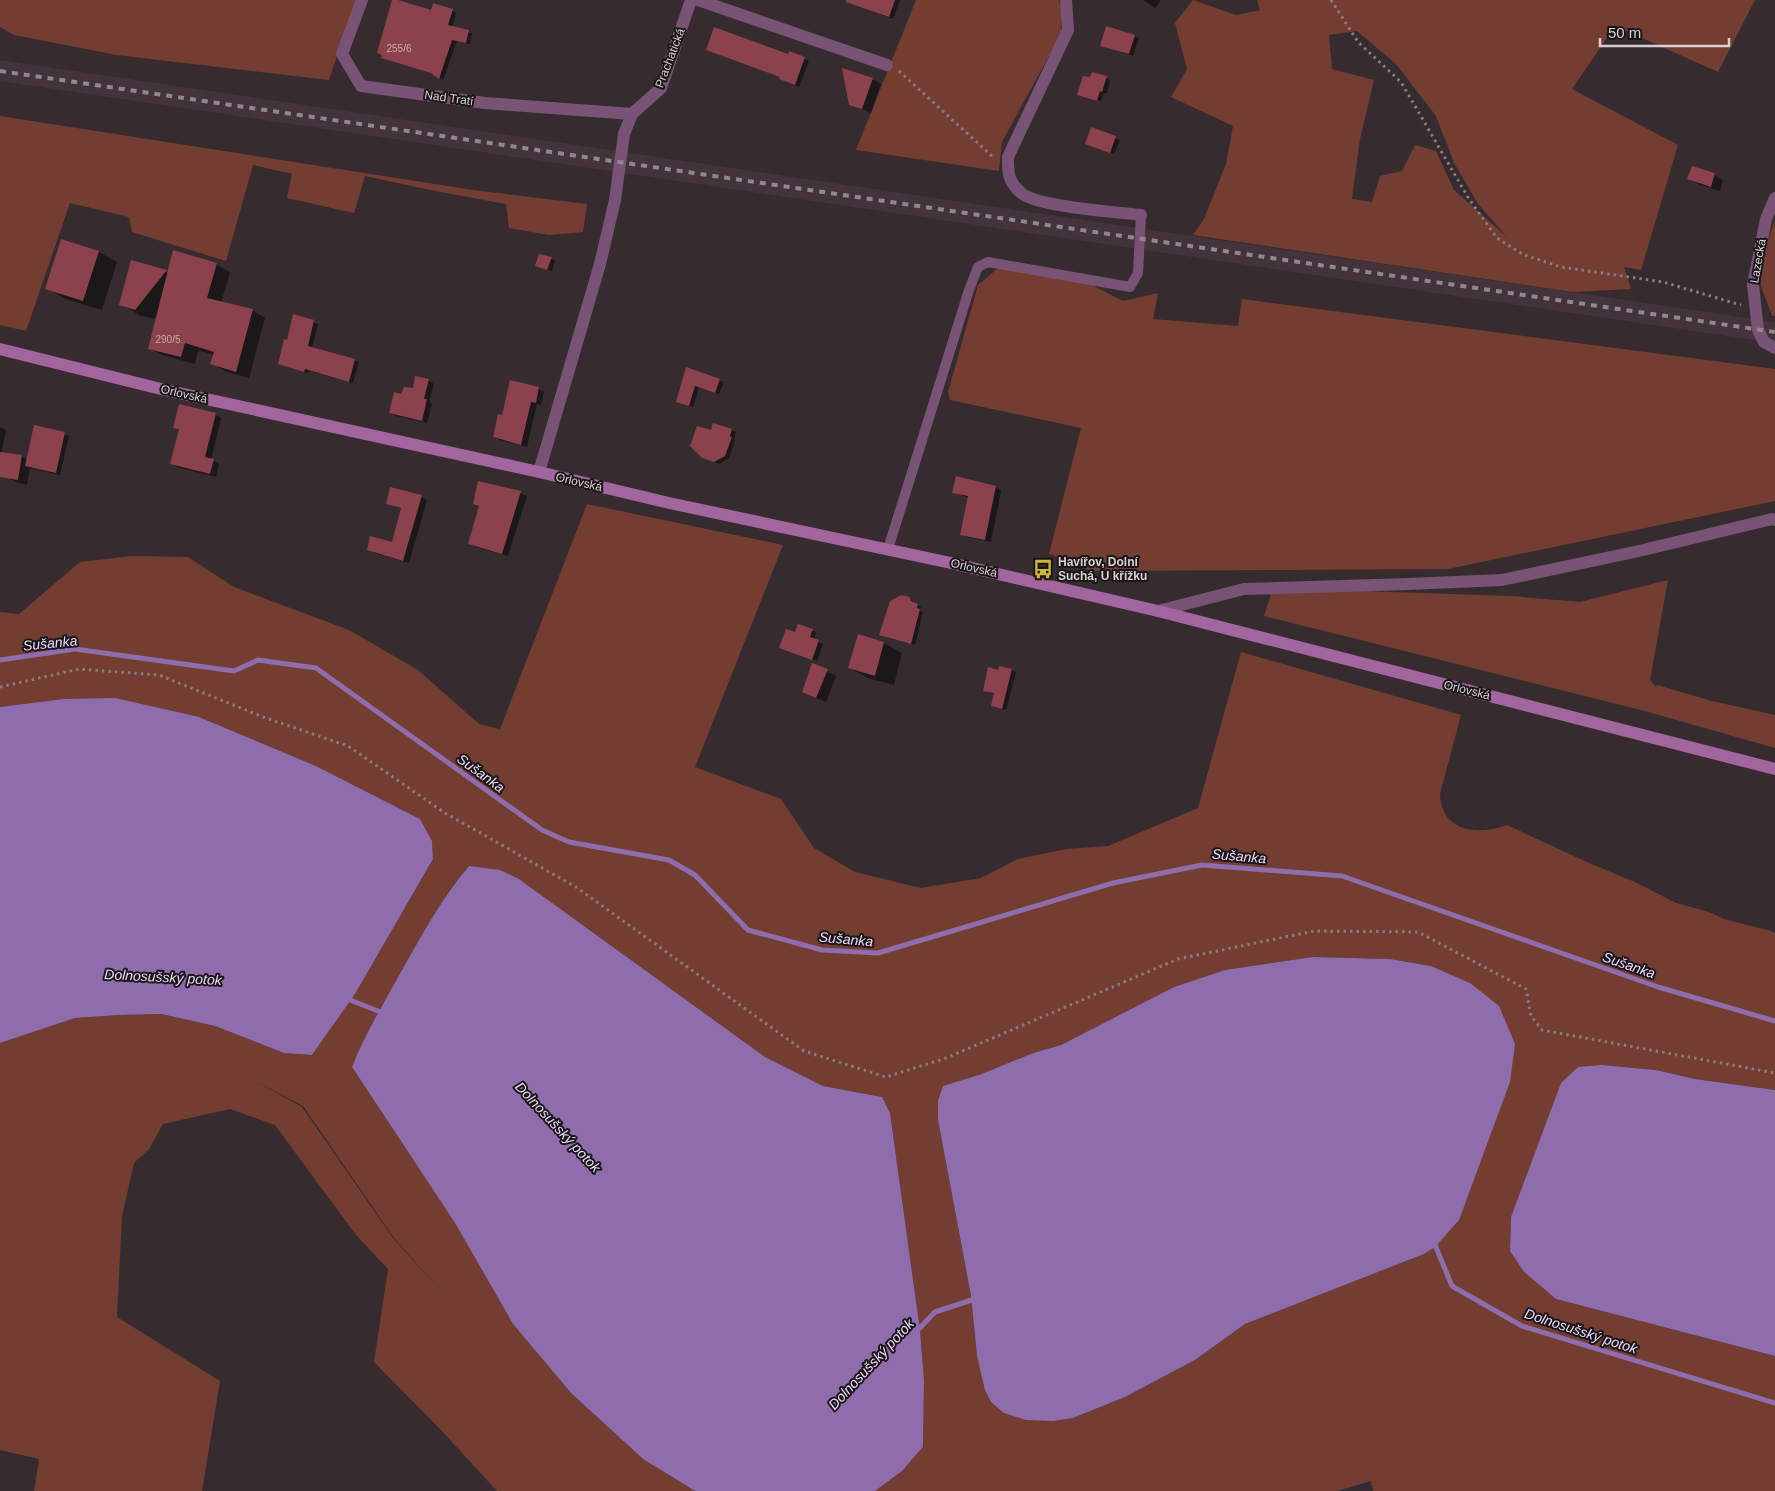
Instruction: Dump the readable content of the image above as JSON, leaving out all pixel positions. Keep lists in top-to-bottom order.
{
  "streets": {
    "main road": ["Orlovská"],
    "street": ["Prachatická", "Nad Tratí", "Lazecká"]
  },
  "crossings": [
    ["Prachatická", "Nad Tratí"],
    ["Prachatická", "Orlovská"]
  ],
  "water": ["Sušanka", "Dolnosušský potok"],
  "places": {
    "bus stop": ["Havířov, Dolní Suchá, U křížku"]
  },
  "house_numbers": ["255/6", "290/5"],
  "scale_bar": "50 m"
}
